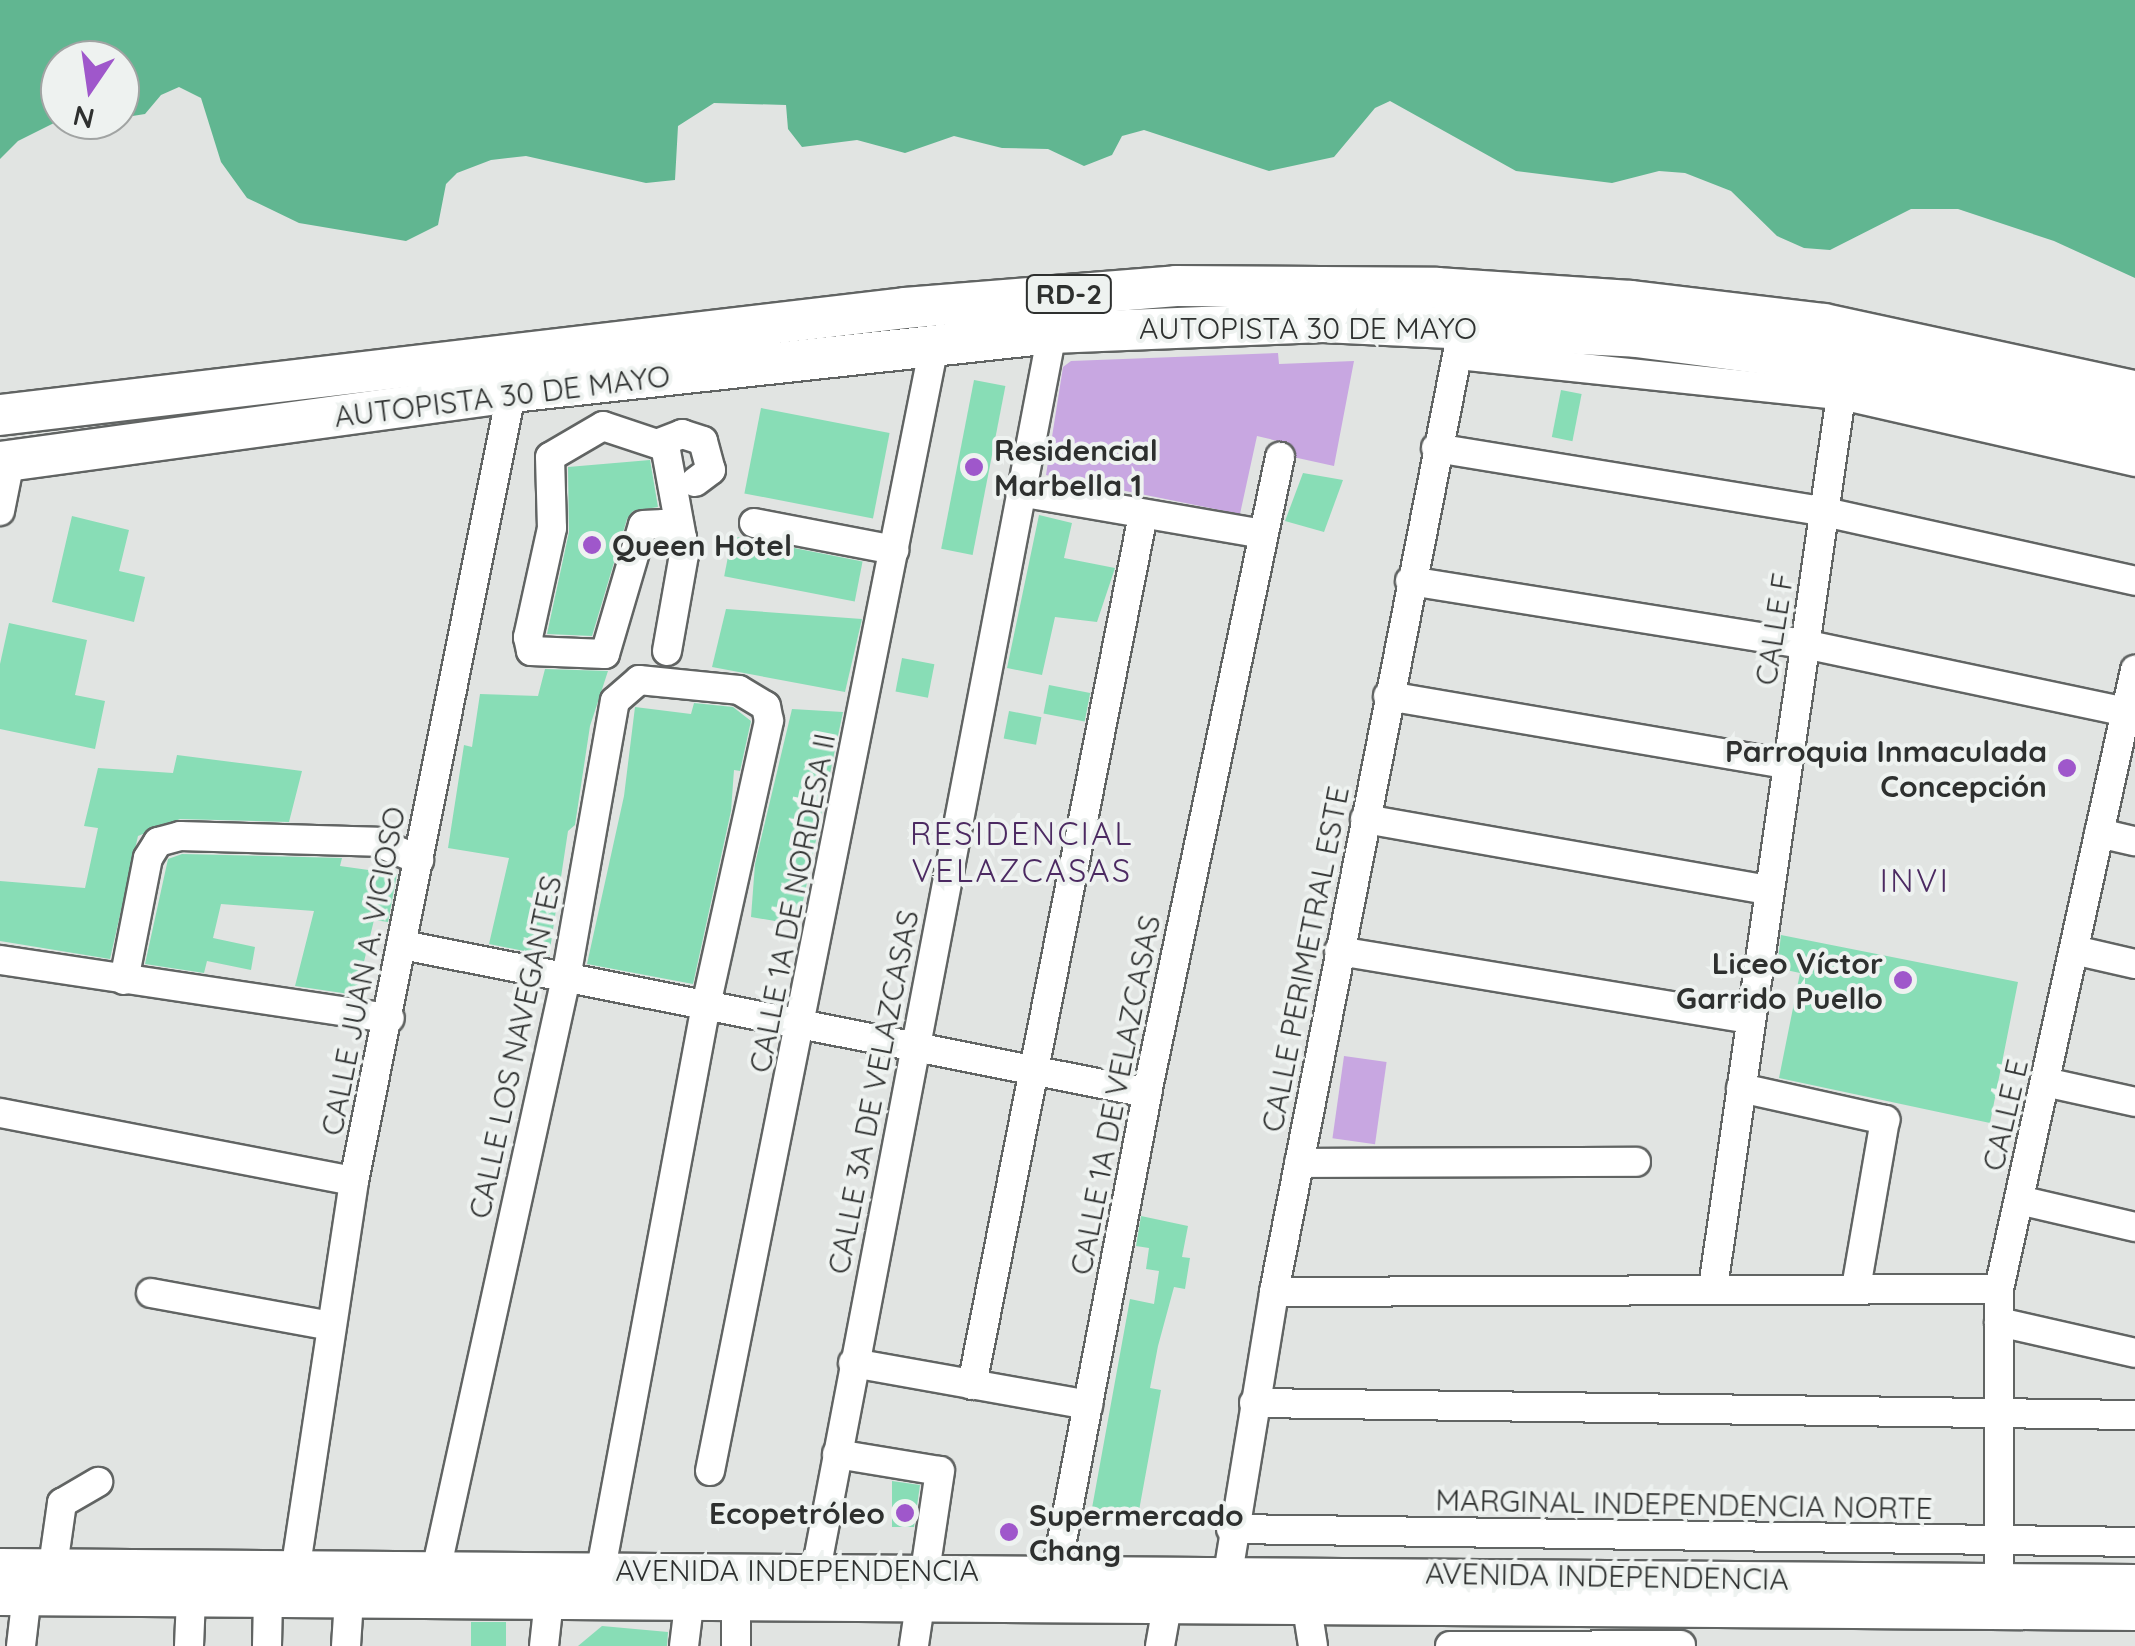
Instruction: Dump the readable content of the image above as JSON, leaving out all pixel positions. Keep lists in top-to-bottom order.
{
  "streets": {
    "highway": ["RD-2", "AUTOPISTA 30 DE MAYO"],
    "main road": ["AVENIDA INDEPENDENCIA"],
    "street": [
      "CALLE F",
      "CALLE 1A DE NORDESA II",
      "CALLE PERIMETRAL ESTE",
      "CALLE JUAN A. VICIOSO",
      "CALLE LOS NAVEGANTES",
      "CALLE 3A DE VELAZCASAS",
      "CALLE 1A DE VELAZCASAS",
      "CALLE E",
      "MARGINAL INDEPENDENCIA NORTE"
    ]
  },
  "crossings": [
    ["AUTOPISTA 30 DE MAYO", "CALLE 1A DE NORDESA II"],
    ["AUTOPISTA 30 DE MAYO", "CALLE PERIMETRAL ESTE"],
    ["AUTOPISTA 30 DE MAYO", "CALLE JUAN A. VICIOSO"],
    ["AUTOPISTA 30 DE MAYO", "CALLE 3A DE VELAZCASAS"],
    ["CALLE PERIMETRAL ESTE", "MARGINAL INDEPENDENCIA NORTE"],
    ["CALLE PERIMETRAL ESTE", "AVENIDA INDEPENDENCIA"],
    ["CALLE JUAN A. VICIOSO", "AVENIDA INDEPENDENCIA"],
    ["CALLE LOS NAVEGANTES", "AVENIDA INDEPENDENCIA"],
    ["CALLE 3A DE VELAZCASAS", "AVENIDA INDEPENDENCIA"],
    ["CALLE 1A DE VELAZCASAS", "AVENIDA INDEPENDENCIA"],
    ["CALLE E", "MARGINAL INDEPENDENCIA NORTE"],
    ["CALLE E", "AVENIDA INDEPENDENCIA"]
  ],
  "districts": ["RESIDENCIAL VELAZCASAS", "INVI"],
  "places": [
    "Residencial Marbella 1",
    "Queen Hotel",
    "Parroquia Inmaculada Concepción",
    "Liceo Víctor Garrido Puello",
    "Ecopetróleo",
    "Supermercado Chang"
  ],
  "north": "bottom"
}
